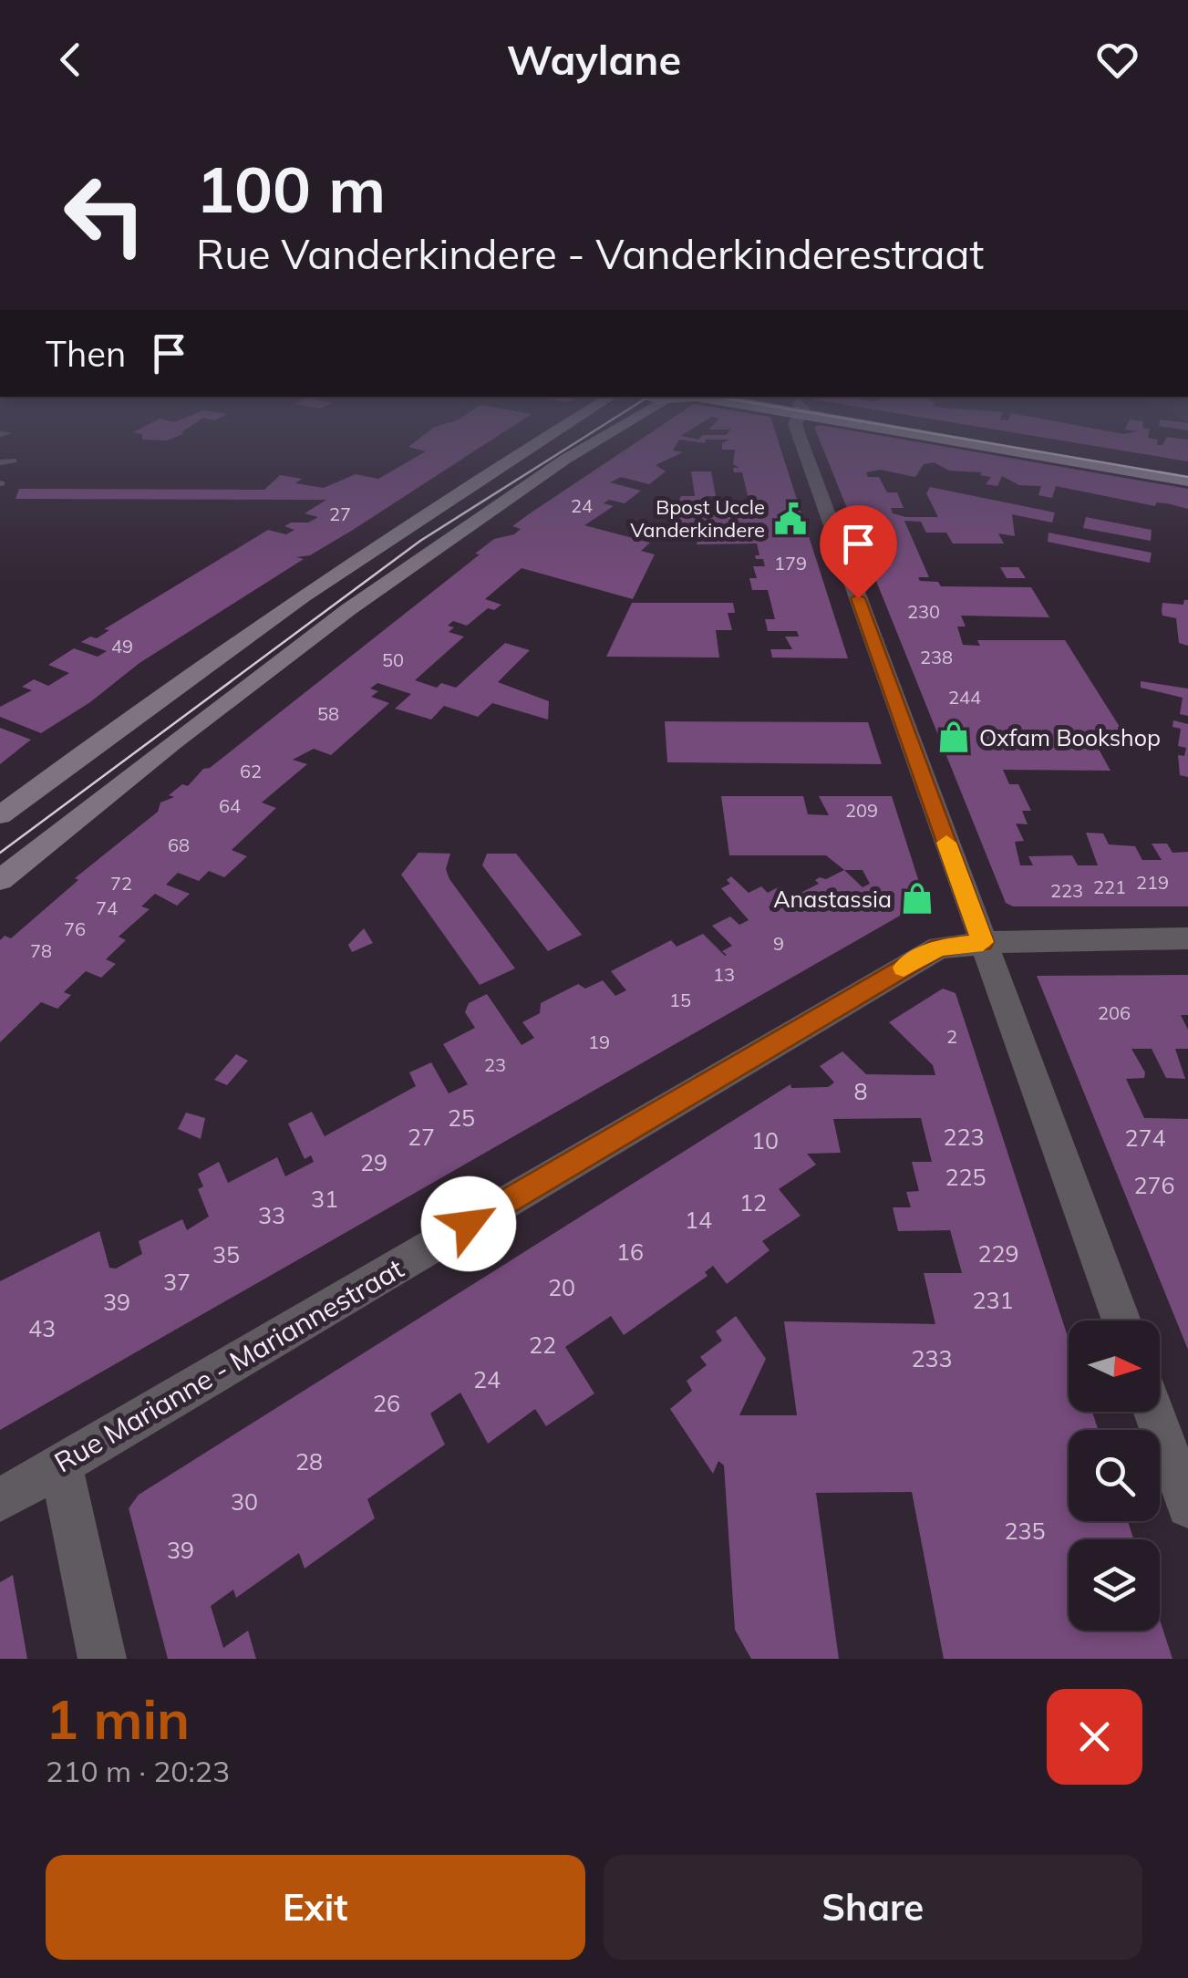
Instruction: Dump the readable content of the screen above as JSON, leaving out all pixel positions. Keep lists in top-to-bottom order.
{
  "streets": {
    "street": ["Rue Marianne - Mariannestraat"]
  },
  "places": {
    "public building": ["Bpost Uccle Vanderkindere"],
    "shop": ["Oxfam Bookshop", "Anastassia"]
  },
  "house_numbers": [
    "24",
    "27",
    "179",
    "230",
    "49",
    "238",
    "50",
    "244",
    "58",
    "62",
    "64",
    "209",
    "68",
    "219",
    "72",
    "221",
    "223",
    "74",
    "76",
    "9",
    "78",
    "13",
    "15",
    "206",
    "2",
    "19",
    "23",
    "8",
    "25",
    "27",
    "223",
    "274",
    "10",
    "29",
    "225",
    "276",
    "31",
    "12",
    "33",
    "14",
    "16",
    "229",
    "35",
    "37",
    "20",
    "231",
    "39",
    "43",
    "22",
    "233",
    "24",
    "26",
    "28",
    "30",
    "235",
    "39"
  ],
  "north": "right",
  "page": {
    "header": "Waylane",
    "turn": ["100 m", "Rue Vanderkindere - Vanderkinderestraat"],
    "then": "Then",
    "heading": ["1 min", "210 m · 20:23"],
    "buttons": ["Exit", "Share"]
  }
}
